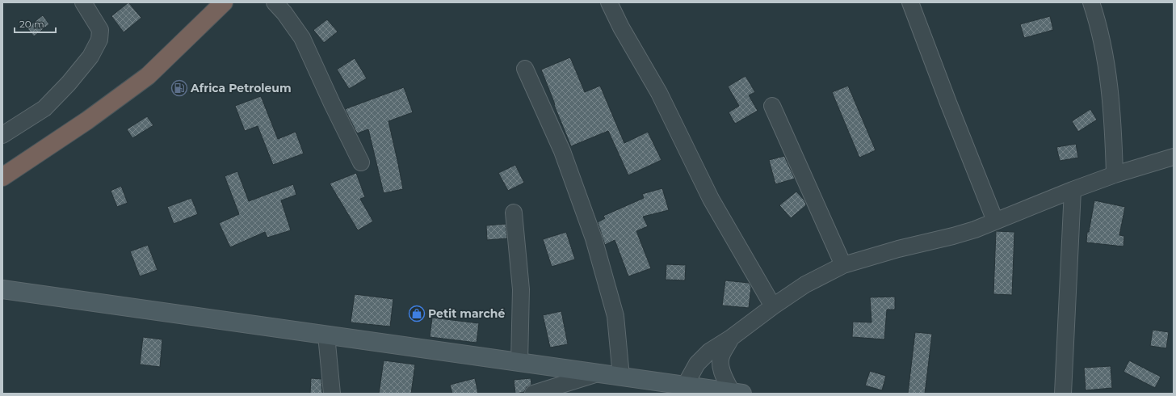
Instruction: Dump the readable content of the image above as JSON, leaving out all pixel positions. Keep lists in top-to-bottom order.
{
  "places": {
    "fuel station": ["Africa Petroleum"],
    "shop": ["Petit marché"]
  },
  "scale_bar": "20 m"
}
